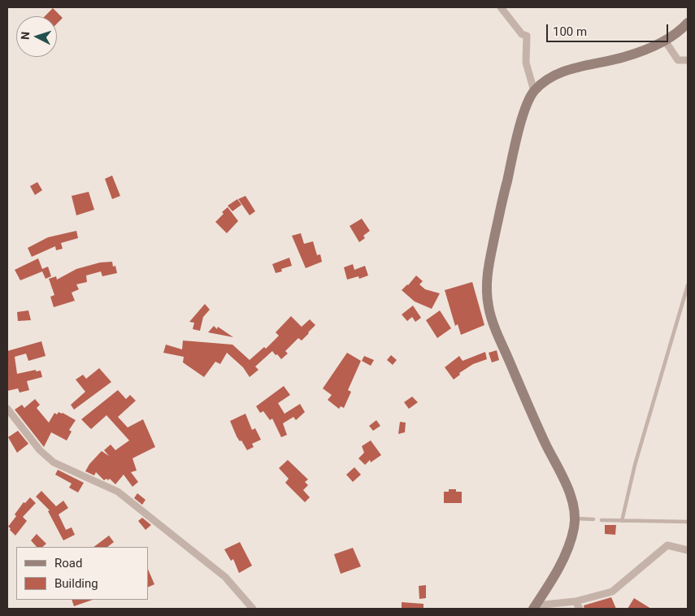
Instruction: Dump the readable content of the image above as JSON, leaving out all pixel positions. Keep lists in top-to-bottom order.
{
  "legend": ["Road", "Building"],
  "scale_bar": "100 m",
  "north": "left"
}
